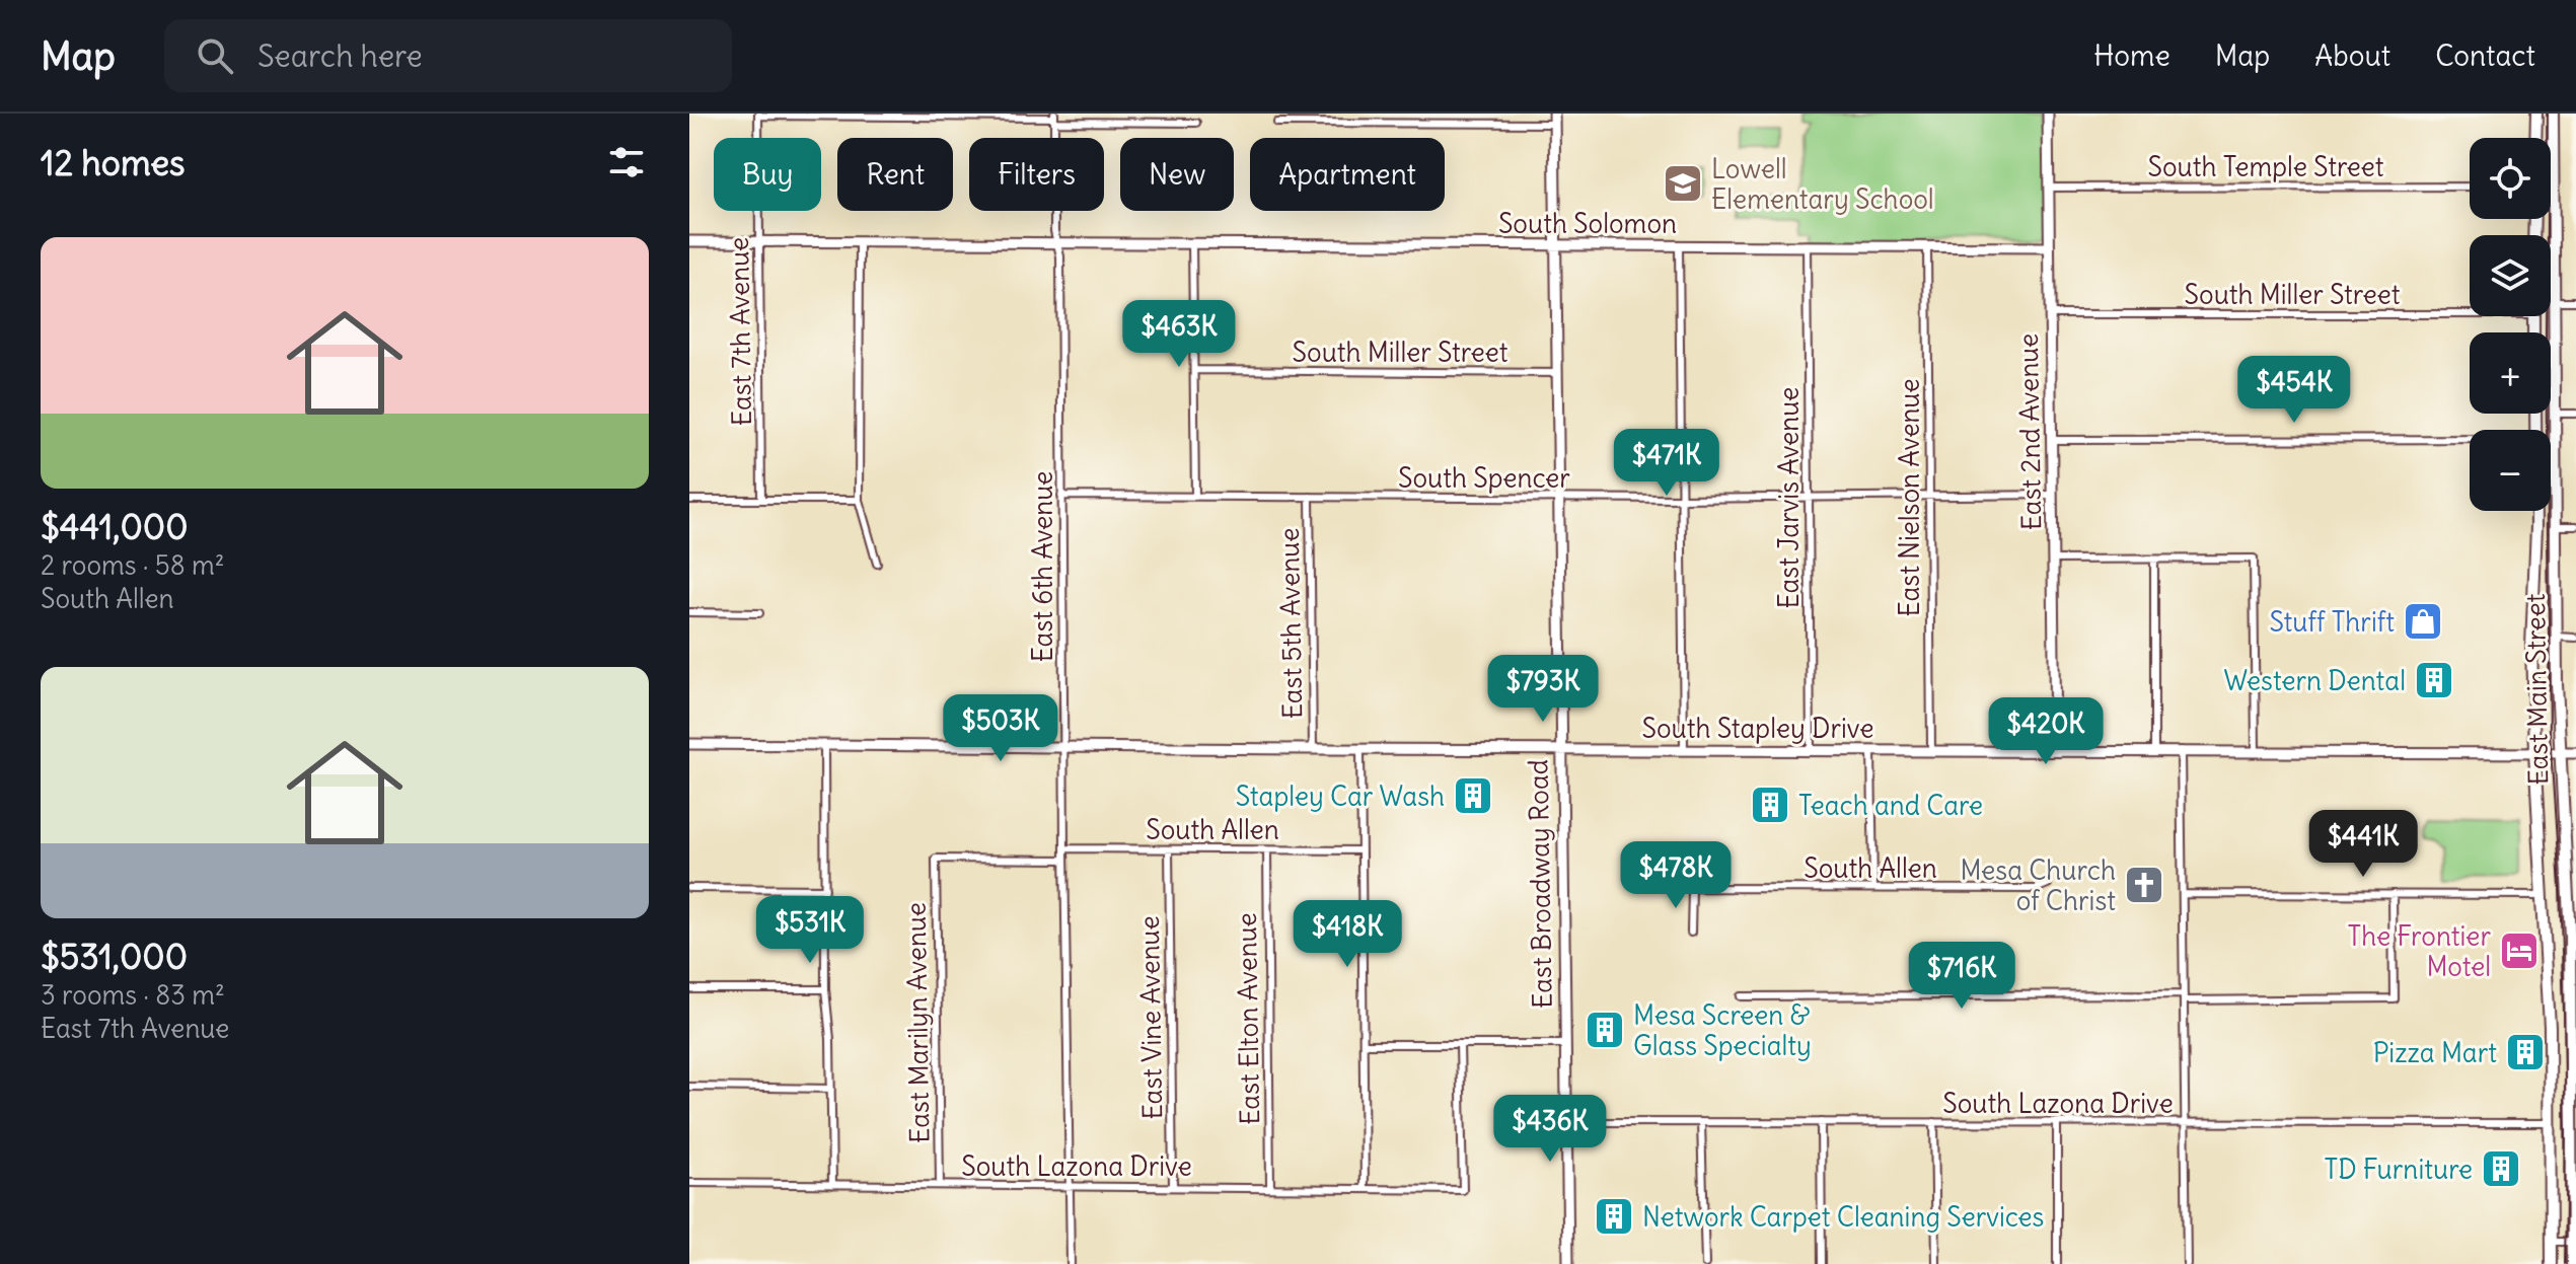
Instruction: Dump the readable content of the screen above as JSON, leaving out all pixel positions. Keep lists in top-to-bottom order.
{
  "streets": {
    "main road": [
      "South Solomon",
      "East 2nd Avenue",
      "East Main Street",
      "South Stapley Drive",
      "East Broadway Road"
    ],
    "street": [
      "South Temple Street",
      "South Miller Street",
      "East 7th Avenue",
      "South Spencer",
      "East Jarvis Avenue",
      "East Nielson Avenue",
      "East 6th Avenue",
      "East 5th Avenue",
      "South Allen",
      "East Vine Avenue",
      "East Elton Avenue",
      "East Marilyn Avenue",
      "South Lazona Drive"
    ]
  },
  "crossings": [
    ["South Temple Street", "East 2nd Avenue"],
    ["South Solomon", "East 7th Avenue"],
    ["South Solomon", "East 2nd Avenue"],
    ["South Solomon", "East Jarvis Avenue"],
    ["South Solomon", "East Nielson Avenue"],
    ["South Solomon", "East 6th Avenue"],
    ["South Solomon", "East Broadway Road"],
    ["South Miller Street", "East 2nd Avenue"],
    ["South Miller Street", "East Broadway Road"],
    ["East 2nd Avenue", "South Spencer"],
    ["East 2nd Avenue", "South Stapley Drive"],
    ["South Spencer", "East Jarvis Avenue"],
    ["South Spencer", "East Nielson Avenue"],
    ["South Spencer", "East 6th Avenue"],
    ["South Spencer", "East 5th Avenue"],
    ["South Spencer", "East Broadway Road"],
    ["East Jarvis Avenue", "South Stapley Drive"],
    ["East Nielson Avenue", "South Stapley Drive"],
    ["East 6th Avenue", "South Stapley Drive"],
    ["East 6th Avenue", "South Allen"],
    ["East 6th Avenue", "East Marilyn Avenue"],
    ["East 6th Avenue", "South Lazona Drive"],
    ["East 5th Avenue", "South Stapley Drive"],
    ["East Main Street", "South Stapley Drive"],
    ["East Main Street", "South Lazona Drive"],
    ["South Stapley Drive", "East Broadway Road"],
    ["South Allen", "East Vine Avenue"],
    ["South Allen", "East Elton Avenue"],
    ["East Broadway Road", "South Lazona Drive"],
    ["East Vine Avenue", "South Lazona Drive"],
    ["East Elton Avenue", "South Lazona Drive"],
    ["East Marilyn Avenue", "South Lazona Drive"]
  ],
  "places": {
    "school or university": ["Lowell Elementary School"],
    "shop": ["Stuff Thrift"],
    "building": [
      "Western Dental",
      "Stapley Car Wash",
      "Teach and Care",
      "Mesa Screen & Glass Specialty",
      "Pizza Mart",
      "TD Furniture",
      "Network Carpet Cleaning Services"
    ],
    "church": ["Mesa Church of Christ"],
    "hotel": ["The Frontier Motel"]
  },
  "page": {
    "header": "Map",
    "search": "Search here",
    "nav": [
      "Home",
      "Map",
      "About",
      "Contact"
    ],
    "heading": "12 homes",
    "map_buttons": ["+", "−"],
    "chip": [
      "Buy",
      "Rent",
      "Filters",
      "New",
      "Apartment"
    ],
    "list": [
      {
        "name": "$441,000",
        "note": "2 rooms · 58 m² · South Allen"
      },
      {
        "name": "$531,000",
        "note": "3 rooms · 83 m² · East 7th Avenue"
      }
    ],
    "price": [
      "$463K",
      "$454K",
      "$471K",
      "$793K",
      "$503K",
      "$420K",
      "$441K",
      "$478K",
      "$531K",
      "$418K",
      "$716K",
      "$436K"
    ]
  }
}
